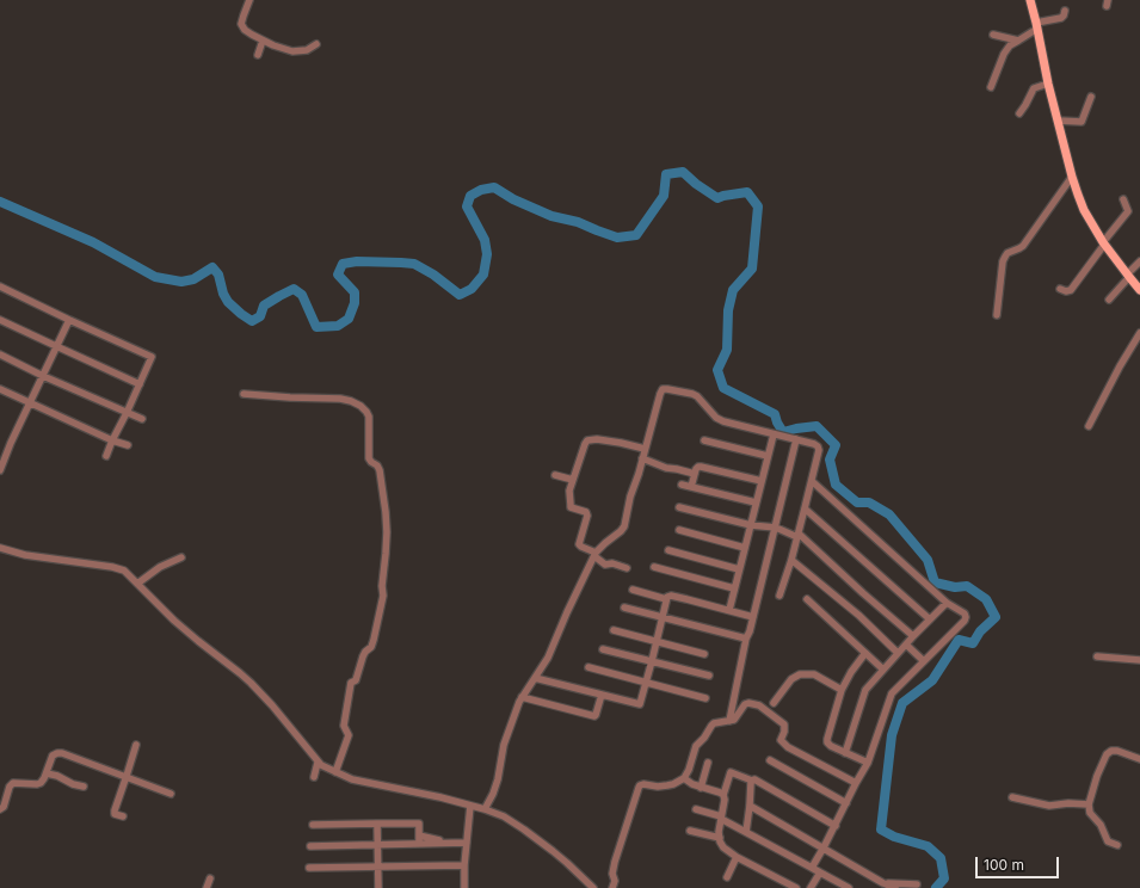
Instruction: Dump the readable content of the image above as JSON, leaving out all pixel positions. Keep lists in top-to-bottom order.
{
  "scale_bar": "100 m"
}
